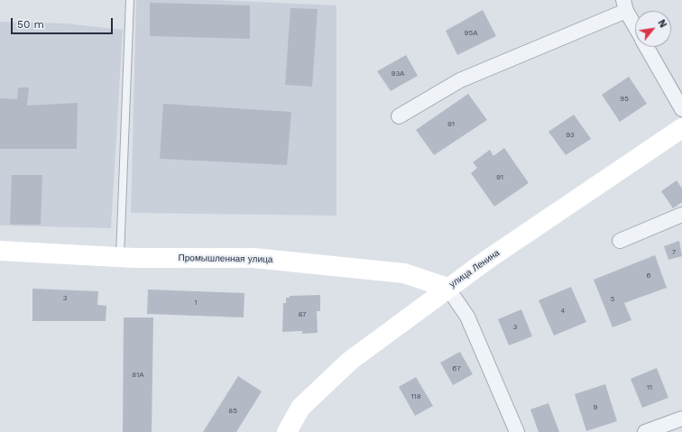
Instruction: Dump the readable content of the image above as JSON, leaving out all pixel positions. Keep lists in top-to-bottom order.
{
  "streets": {
    "street": ["Промышленная улица", "улица Ленина"]
  },
  "crossings": [
    ["Промышленная улица", "улица Ленина"]
  ],
  "house_numbers": [
    "95А",
    "93А",
    "95",
    "91",
    "93",
    "91",
    "7",
    "6",
    "3",
    "5",
    "1",
    "4",
    "87",
    "3",
    "67",
    "81А",
    "11",
    "118",
    "9",
    "85"
  ],
  "scale_bar": "50 m",
  "north": "top right"
}
